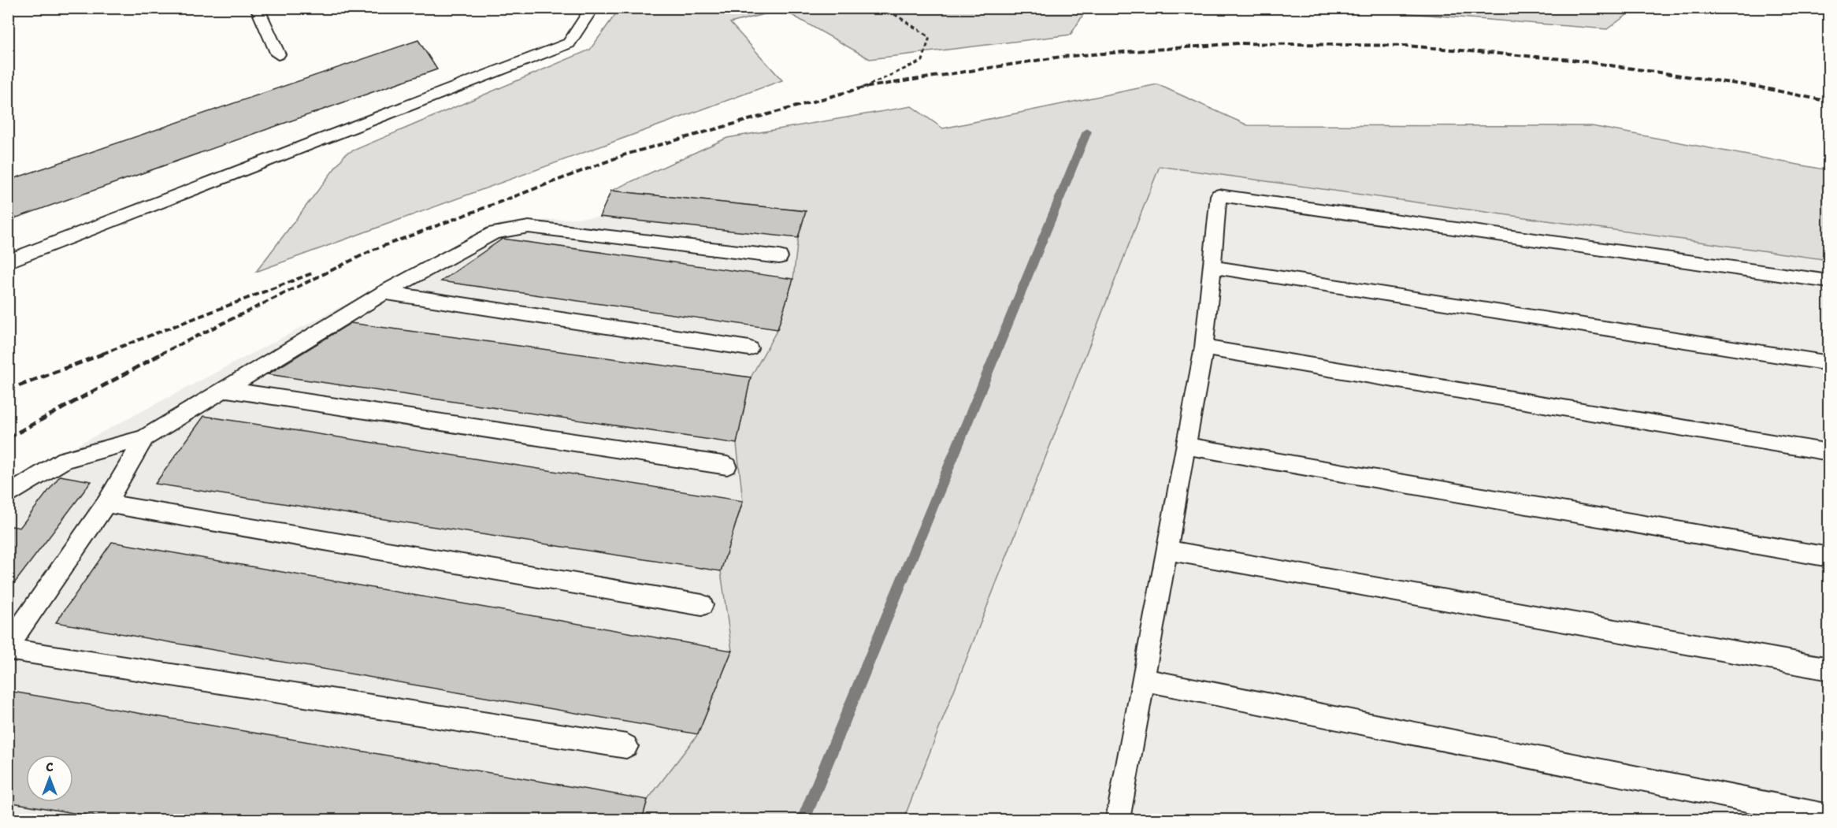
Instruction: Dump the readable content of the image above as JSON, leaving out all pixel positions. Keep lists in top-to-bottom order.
{
  "north": "top"
}
